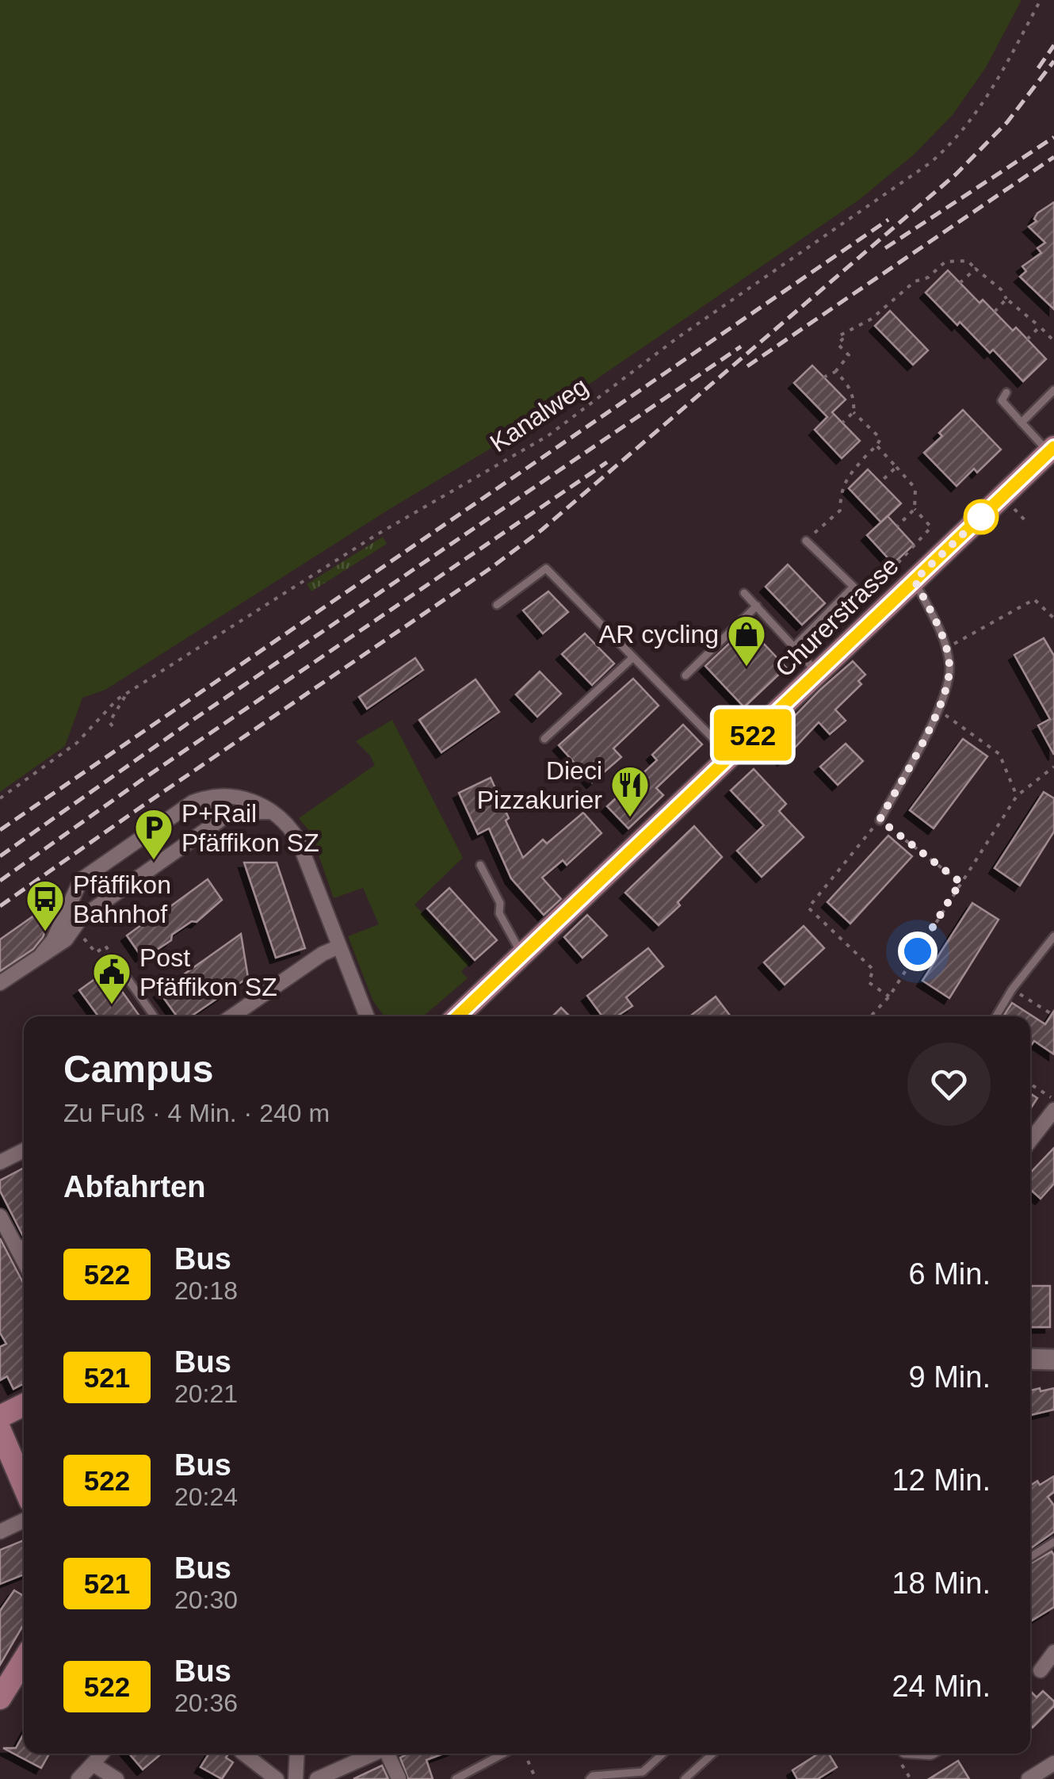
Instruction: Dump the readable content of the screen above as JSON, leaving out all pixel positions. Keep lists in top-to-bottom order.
{
  "streets": {
    "main road": ["Churerstrasse"],
    "path": ["Kanalweg"]
  },
  "places": {
    "shop": ["AR cycling"],
    "restaurant": ["Dieci Pizzakurier"],
    "parking": ["P+Rail Pfäffikon SZ"],
    "bus stop": ["Pfäffikon Bahnhof"],
    "public building": ["Post Pfäffikon SZ"]
  },
  "lines": ["bus line 522"],
  "page": {
    "on_map": "522",
    "heading": [
      ["Campus", "Zu Fuß · 4 Min. · 240 m"],
      "Abfahrten"
    ],
    "list": [
      {
        "mark": "522",
        "name": "Bus",
        "note": "20:18",
        "value": "6 Min."
      },
      {
        "mark": "521",
        "name": "Bus",
        "note": "20:21",
        "value": "9 Min."
      },
      {
        "mark": "522",
        "name": "Bus",
        "note": "20:24",
        "value": "12 Min."
      },
      {
        "mark": "521",
        "name": "Bus",
        "note": "20:30",
        "value": "18 Min."
      },
      {
        "mark": "522",
        "name": "Bus",
        "note": "20:36",
        "value": "24 Min."
      }
    ]
  }
}
